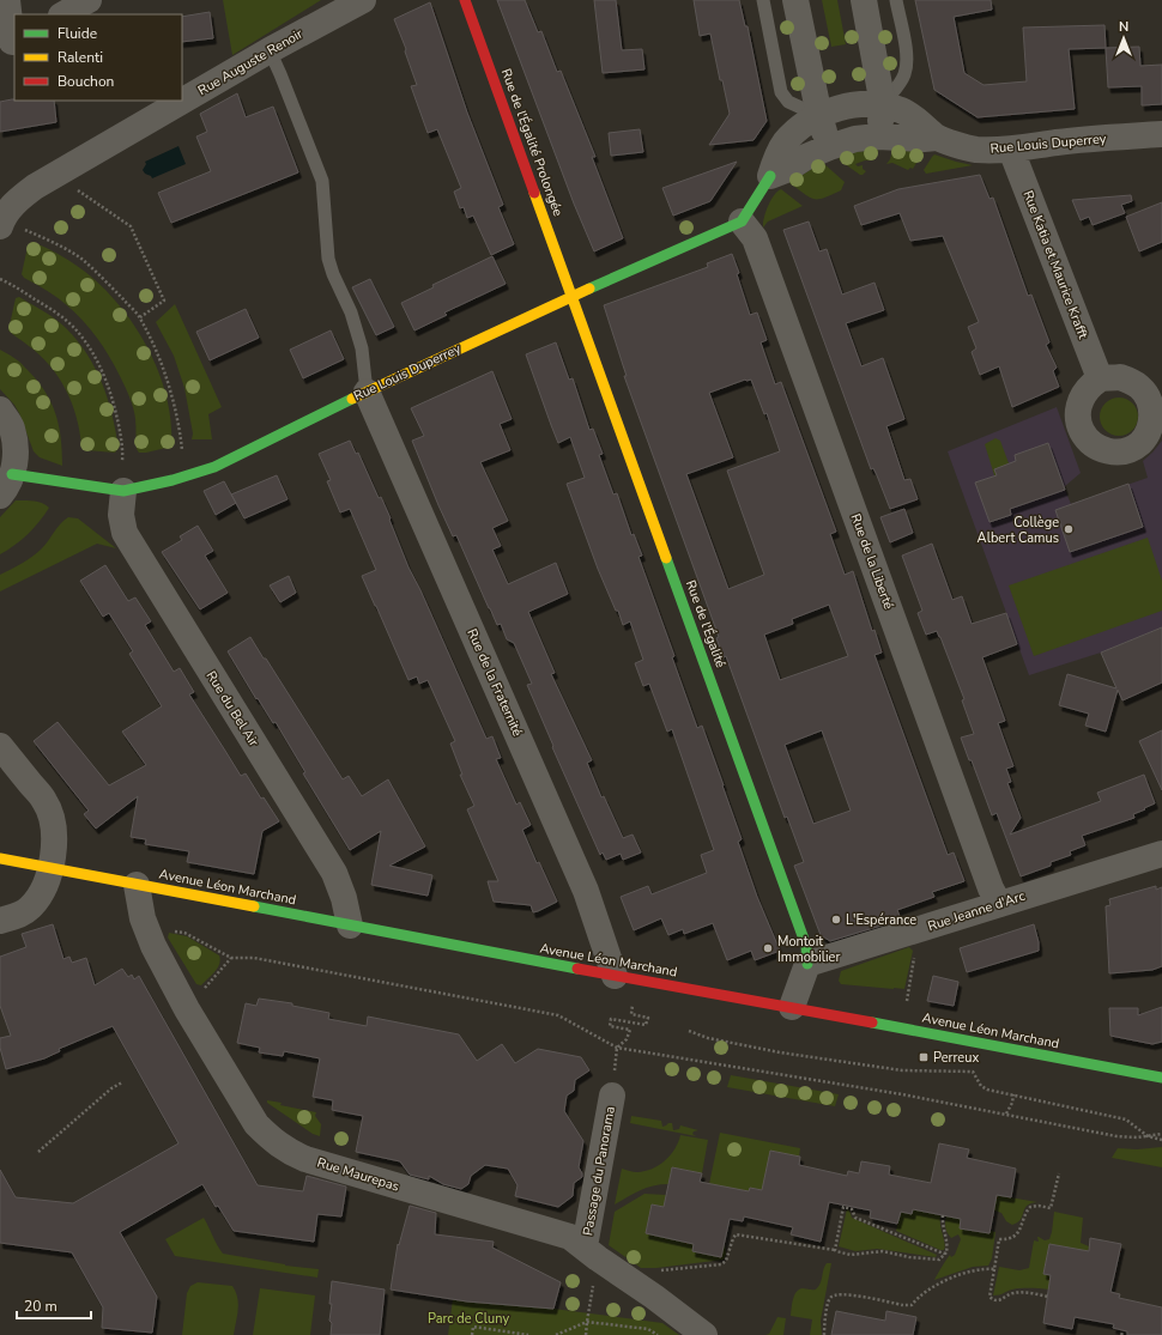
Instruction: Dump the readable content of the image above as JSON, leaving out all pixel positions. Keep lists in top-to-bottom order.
{
  "streets": {
    "street": [
      "Rue Auguste Renoir",
      "Rue de l'Égalité Prolongée",
      "Rue Louis Duperrey",
      "Rue Katia et Maurice Krafft",
      "Rue de la Liberté",
      "Rue de l'Égalité",
      "Rue de la Fraternité",
      "Rue du Bel Air",
      "Avenue Léon Marchand",
      "Rue Jeanne d'Arc",
      "Passage du Panorama",
      "Rue Maurepas"
    ]
  },
  "crossings": [
    ["Rue de l'Égalité Prolongée", "Rue Louis Duperrey"],
    ["Rue de l'Égalité Prolongée", "Rue de l'Égalité"],
    ["Rue Louis Duperrey", "Rue Katia et Maurice Krafft"],
    ["Rue Louis Duperrey", "Rue de la Liberté"],
    ["Rue Louis Duperrey", "Rue de l'Égalité"],
    ["Rue Louis Duperrey", "Rue de la Fraternité"],
    ["Rue Louis Duperrey", "Rue du Bel Air"],
    ["Rue de la Liberté", "Rue Jeanne d'Arc"],
    ["Rue de l'Égalité", "Rue Jeanne d'Arc"],
    ["Rue de la Fraternité", "Avenue Léon Marchand"],
    ["Rue du Bel Air", "Avenue Léon Marchand"],
    ["Avenue Léon Marchand", "Rue Maurepas"],
    ["Passage du Panorama", "Rue Maurepas"]
  ],
  "parks": ["Parc de Cluny"],
  "places": {
    "other": ["Collège Albert Camus", "L'Espérance", "Montoit Immobilier"],
    "transit": ["Perreux"]
  },
  "legend": ["Fluide", "Ralenti", "Bouchon"],
  "scale_bar": "20 m",
  "north": "top"
}
